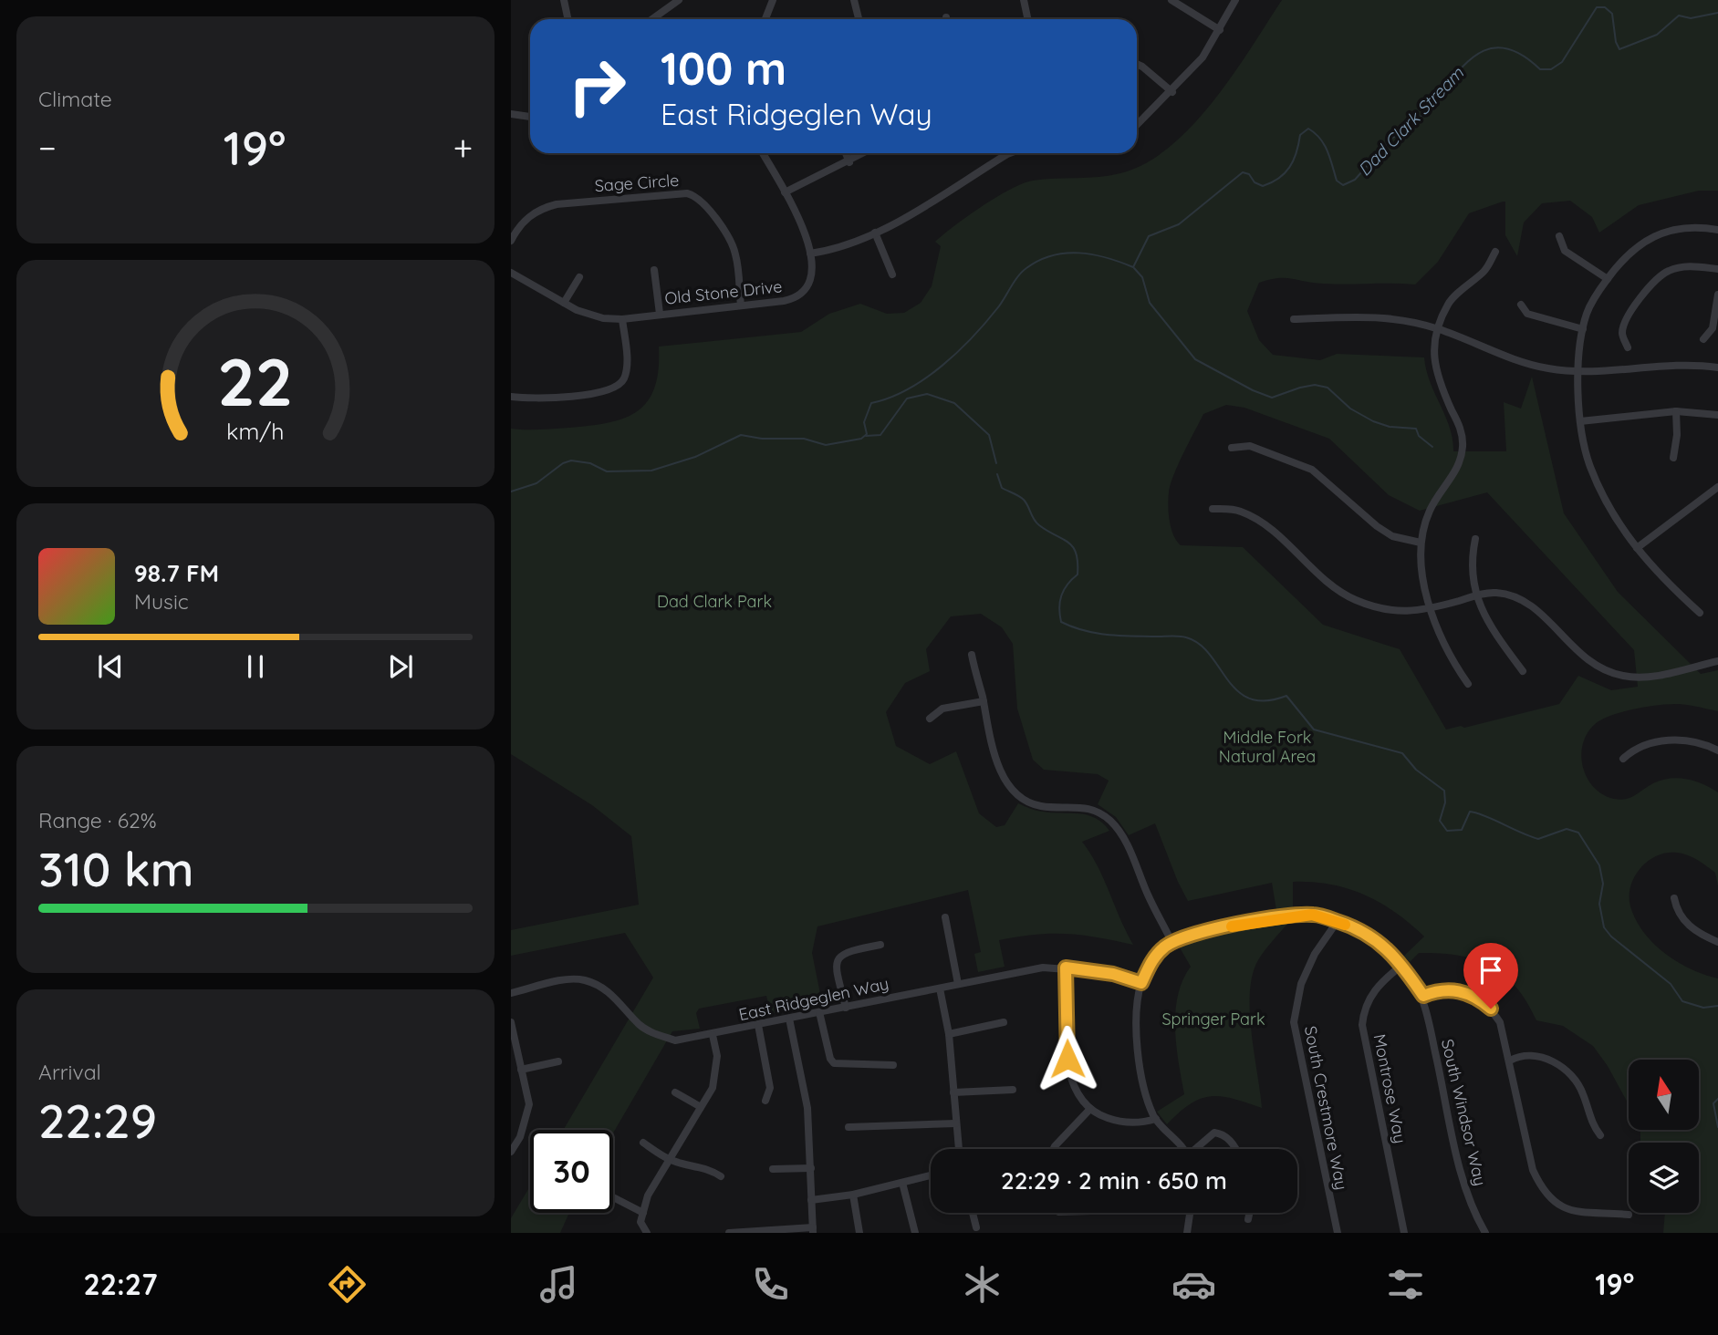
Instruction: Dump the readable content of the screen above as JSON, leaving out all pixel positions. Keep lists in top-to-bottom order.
{
  "streets": {
    "street": [
      "Sage Circle",
      "Old Stone Drive",
      "East Ridgeglen Way",
      "Montrose Way",
      "South Crestmore Way",
      "South Windsor Way"
    ]
  },
  "crossings": [
    ["Sage Circle", "Old Stone Drive"]
  ],
  "water": ["Dad Clark Stream"],
  "parks": ["Dad Clark Park", "Middle Fork Natural Area", "Springer Park"],
  "north": "top",
  "page": {
    "tile": [
      "Climate",
      ["Range · 62%", "310 km"],
      ["Arrival", "22:29"]
    ],
    "turn": ["100 m", "East Ridgeglen Way"],
    "heat": ["−", "19°", "+"],
    "song": ["98.7 FM", "Music"],
    "limit": "30",
    "trip": "22:29 · 2 min · 650 m",
    "tabs": ["22:27", "19°"],
    "gauge": ["22", "km/h"]
  }
}
